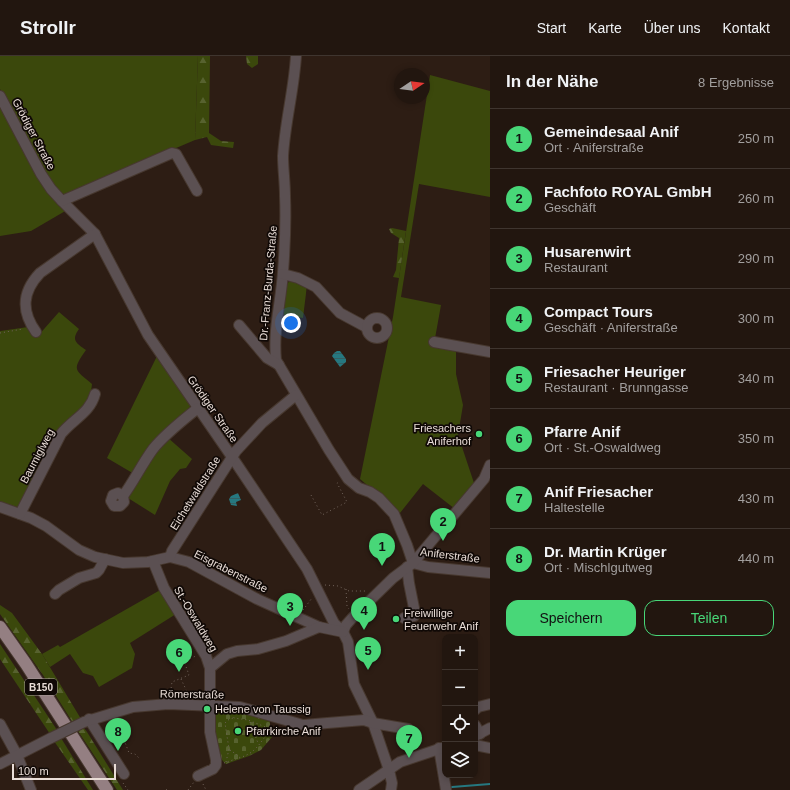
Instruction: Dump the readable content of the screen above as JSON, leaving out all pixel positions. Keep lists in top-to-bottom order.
{
  "streets": {
    "main road": ["B150"],
    "street": [
      "Grödiger Straße",
      "Dr.-Franz-Burda-Straße",
      "Baumiglweg",
      "Eichetwaldstraße",
      "Aniferstraße",
      "Eisgrabenstraße",
      "St.-Oswaldweg",
      "Römerstraße"
    ]
  },
  "crossings": [
    ["Grödiger Straße", "Eichetwaldstraße"],
    ["Grödiger Straße", "Aniferstraße"],
    ["Dr.-Franz-Burda-Straße", "Eichetwaldstraße"],
    ["Dr.-Franz-Burda-Straße", "Aniferstraße"],
    ["Baumiglweg", "Eisgrabenstraße"],
    ["Eichetwaldstraße", "Eisgrabenstraße"],
    ["Eisgrabenstraße", "St.-Oswaldweg"],
    ["St.-Oswaldweg", "Römerstraße"]
  ],
  "places": [
    "Friesachers Aniferhof",
    "Freiwillige Feuerwehr Anif",
    "Helene von Taussig",
    "Pfarrkirche Anif"
  ],
  "scale_bar": "100 m",
  "north": "right",
  "page": {
    "header": "Strollr",
    "nav": [
      "Start",
      "Karte",
      "Über uns",
      "Kontakt"
    ],
    "heading": ["In der Nähe", "8 Ergebnisse"],
    "list": [
      {
        "mark": "1",
        "name": "Gemeindesaal Anif",
        "note": "Ort · Aniferstraße",
        "value": "250 m"
      },
      {
        "mark": "2",
        "name": "Fachfoto ROYAL GmbH",
        "note": "Geschäft",
        "value": "260 m"
      },
      {
        "mark": "3",
        "name": "Husarenwirt",
        "note": "Restaurant",
        "value": "290 m"
      },
      {
        "mark": "4",
        "name": "Compact Tours",
        "note": "Geschäft · Aniferstraße",
        "value": "300 m"
      },
      {
        "mark": "5",
        "name": "Friesacher Heuriger",
        "note": "Restaurant · Brunngasse",
        "value": "340 m"
      },
      {
        "mark": "6",
        "name": "Pfarre Anif",
        "note": "Ort · St.-Oswaldweg",
        "value": "350 m"
      },
      {
        "mark": "7",
        "name": "Anif Friesacher",
        "note": "Haltestelle",
        "value": "430 m"
      },
      {
        "mark": "8",
        "name": "Dr. Martin Krüger",
        "note": "Ort · Mischlgutweg",
        "value": "440 m"
      }
    ],
    "pins": [
      "2",
      "1",
      "3",
      "4",
      "5",
      "6",
      "8",
      "7"
    ],
    "buttons": ["Speichern", "Teilen"],
    "map_buttons": ["+", "−"],
    "scale": "100 m"
  }
}
